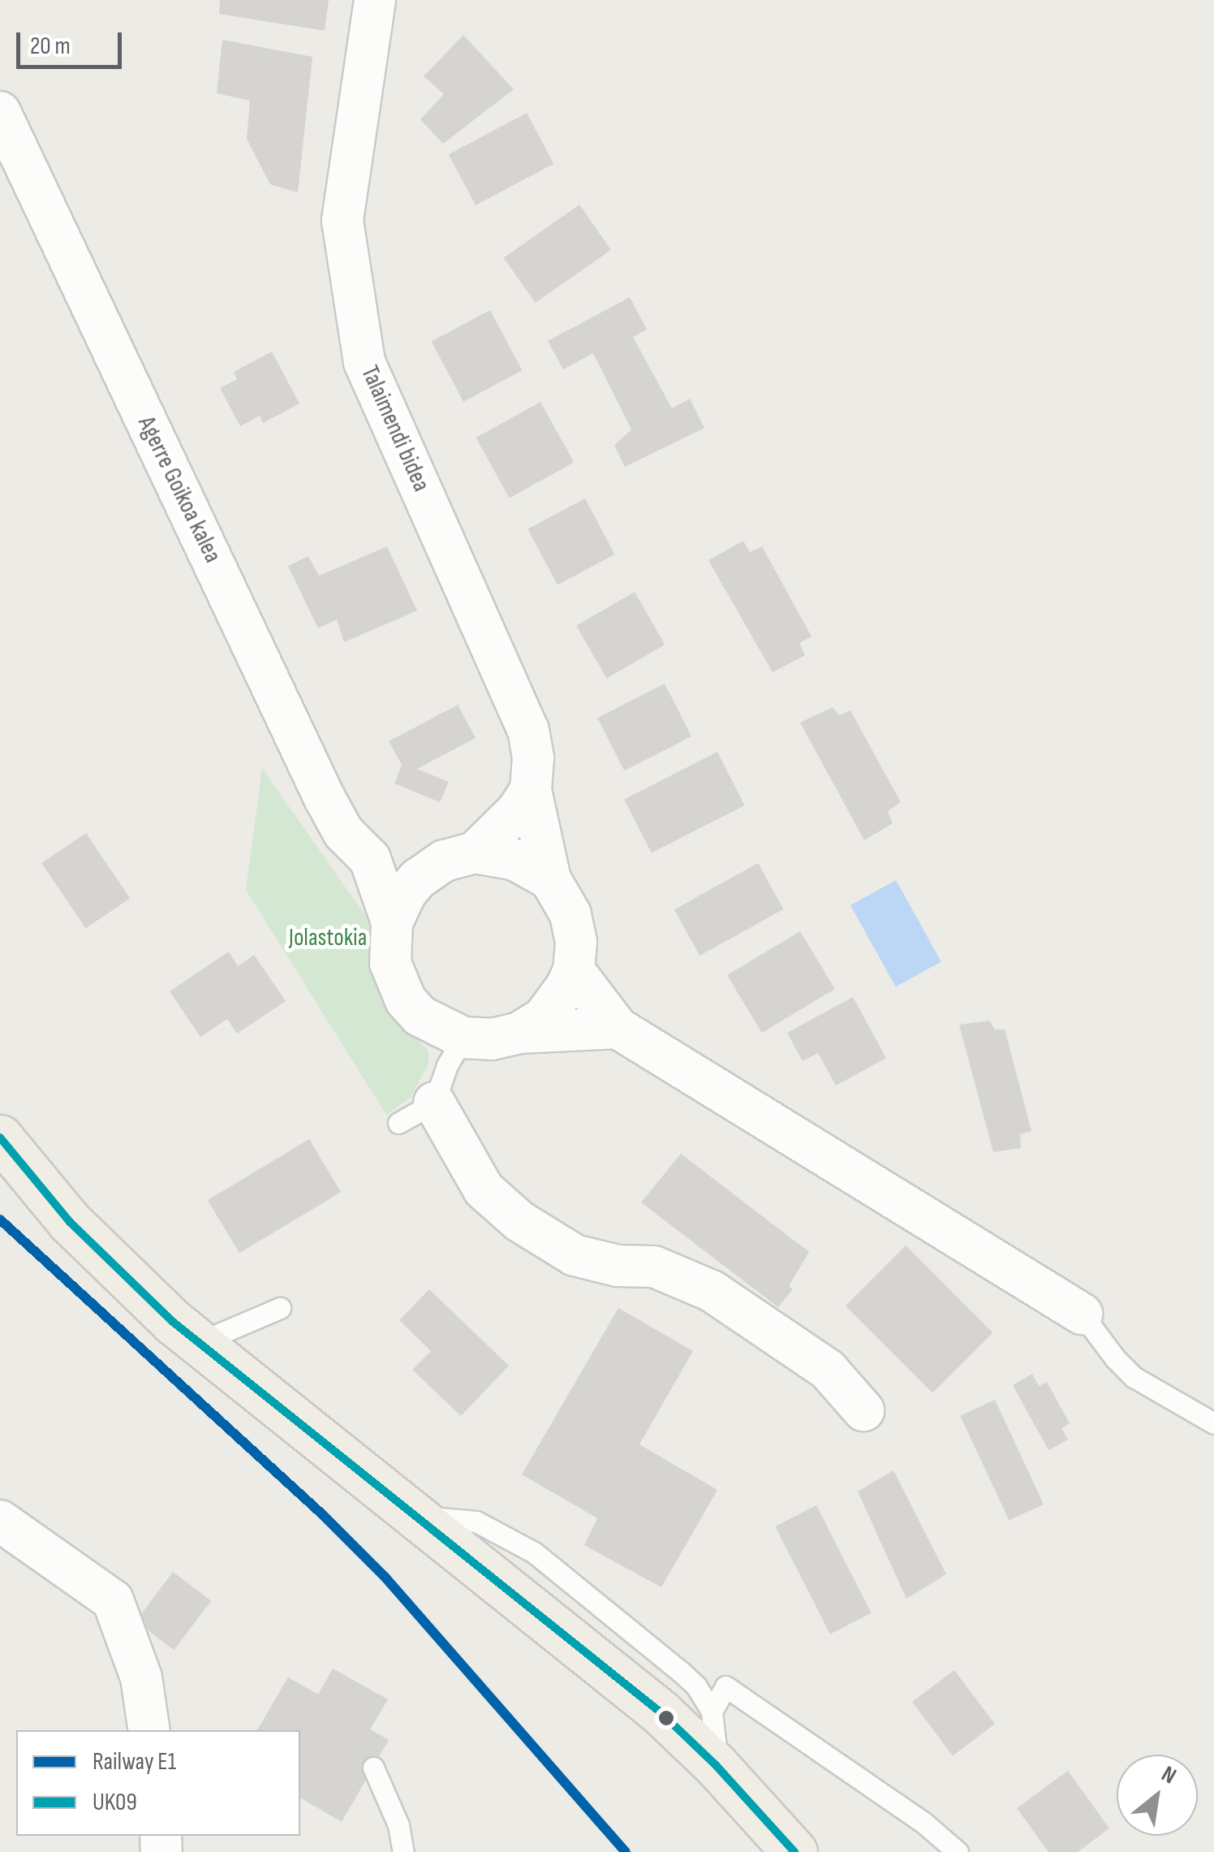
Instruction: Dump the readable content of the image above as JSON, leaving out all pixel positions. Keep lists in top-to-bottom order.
{
  "streets": {
    "street": ["Talaimendi bidea", "Agerre Goikoa kalea"]
  },
  "crossings": [
    ["Talaimendi bidea", "Agerre Goikoa kalea"]
  ],
  "parks": ["Jolastokia"],
  "lines": ["transit line UK09", "rail line E1"],
  "legend": ["Railway E1", "UK09"],
  "scale_bar": "20 m",
  "north": "top right"
}
